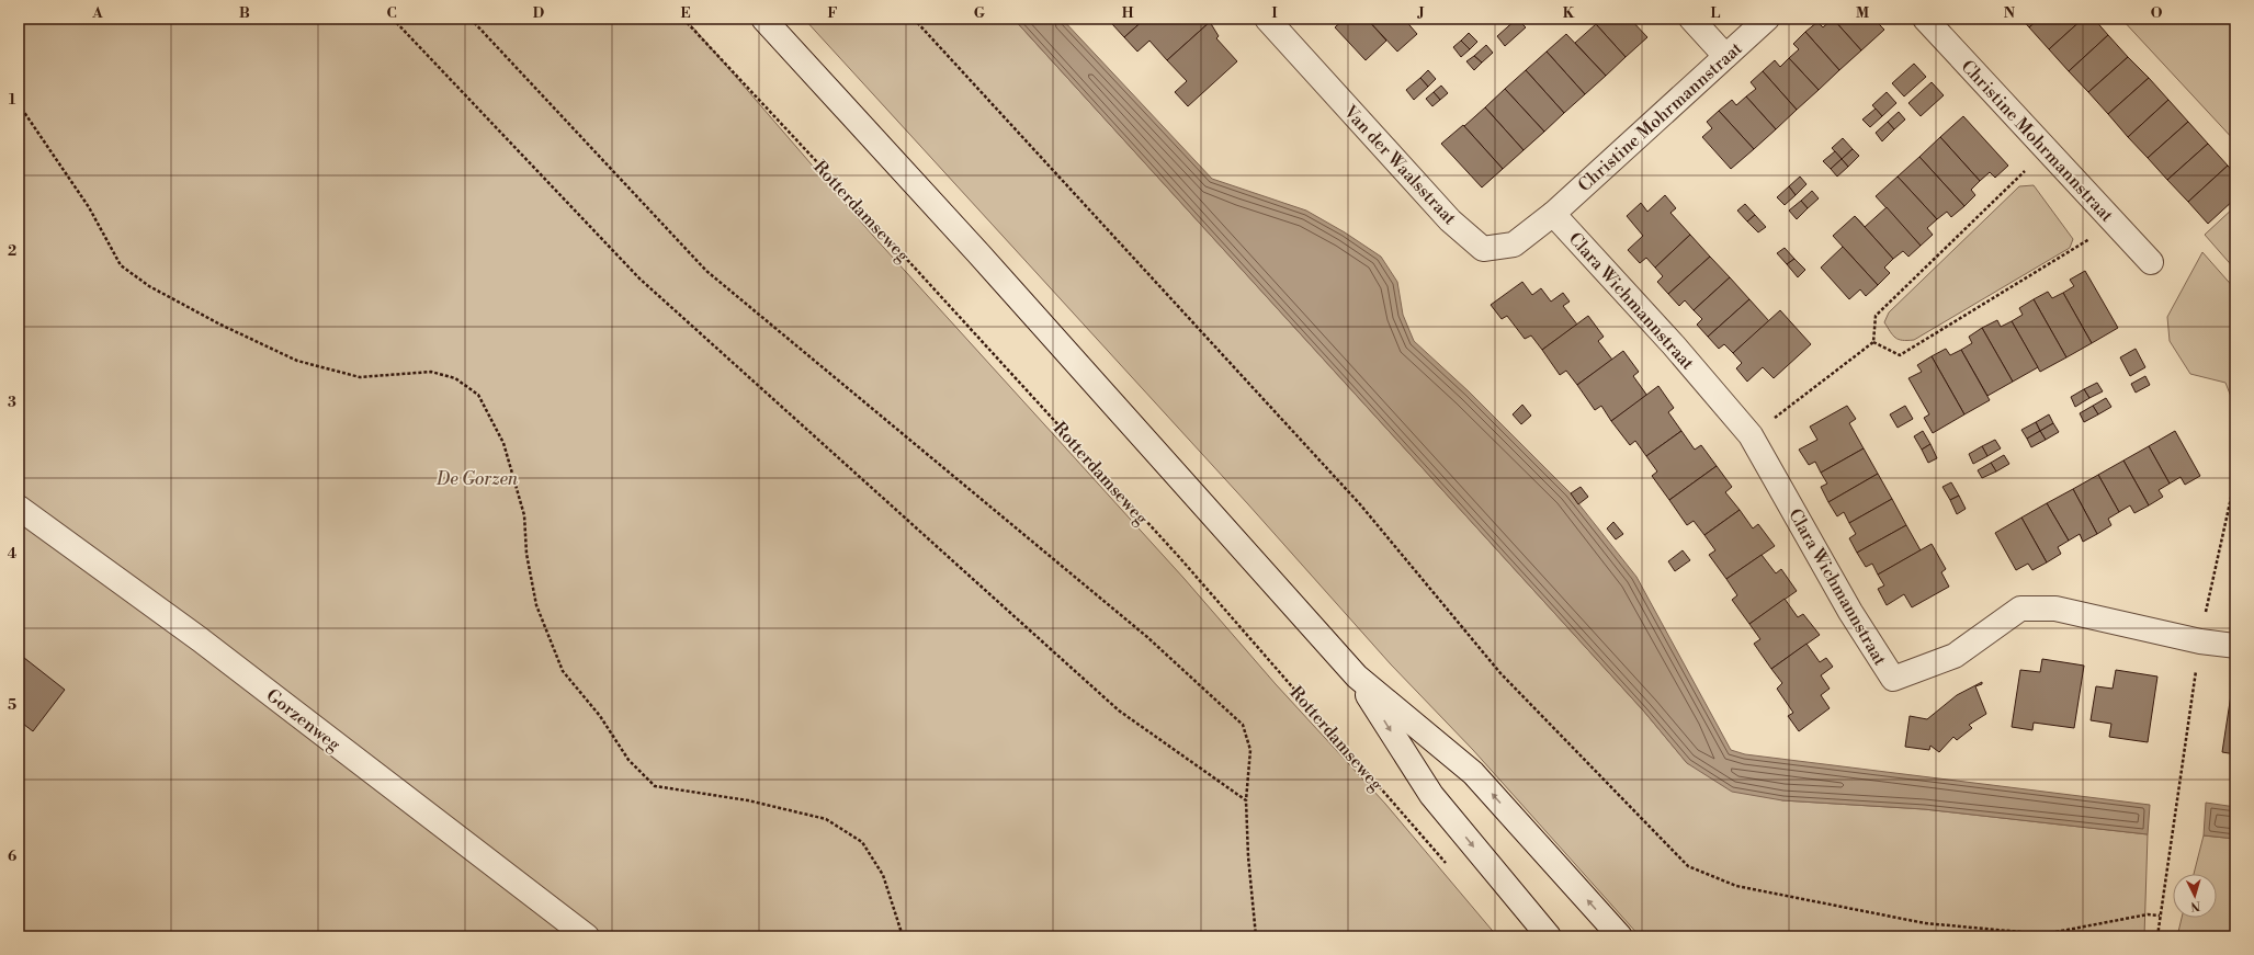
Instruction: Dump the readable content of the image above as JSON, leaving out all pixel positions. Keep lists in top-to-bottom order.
{
  "streets": {
    "street": [
      "Christine Mohrmannstraat",
      "Van der Waalsstraat",
      "Clara Wichmannstraat",
      "Gorzenweg"
    ],
    "path": ["Rotterdamseweg"]
  },
  "crossings": [
    ["Christine Mohrmannstraat", "Van der Waalsstraat"],
    ["Christine Mohrmannstraat", "Clara Wichmannstraat"],
    ["Van der Waalsstraat", "Clara Wichmannstraat"]
  ],
  "parks": ["De Gorzen"],
  "north": "bottom",
  "grid": {
    "columns": [
      "A",
      "B",
      "C",
      "D",
      "E",
      "F",
      "G",
      "H",
      "I",
      "J",
      "K",
      "L",
      "M",
      "N",
      "O"
    ],
    "rows": [
      "1",
      "2",
      "3",
      "4",
      "5",
      "6"
    ]
  }
}
